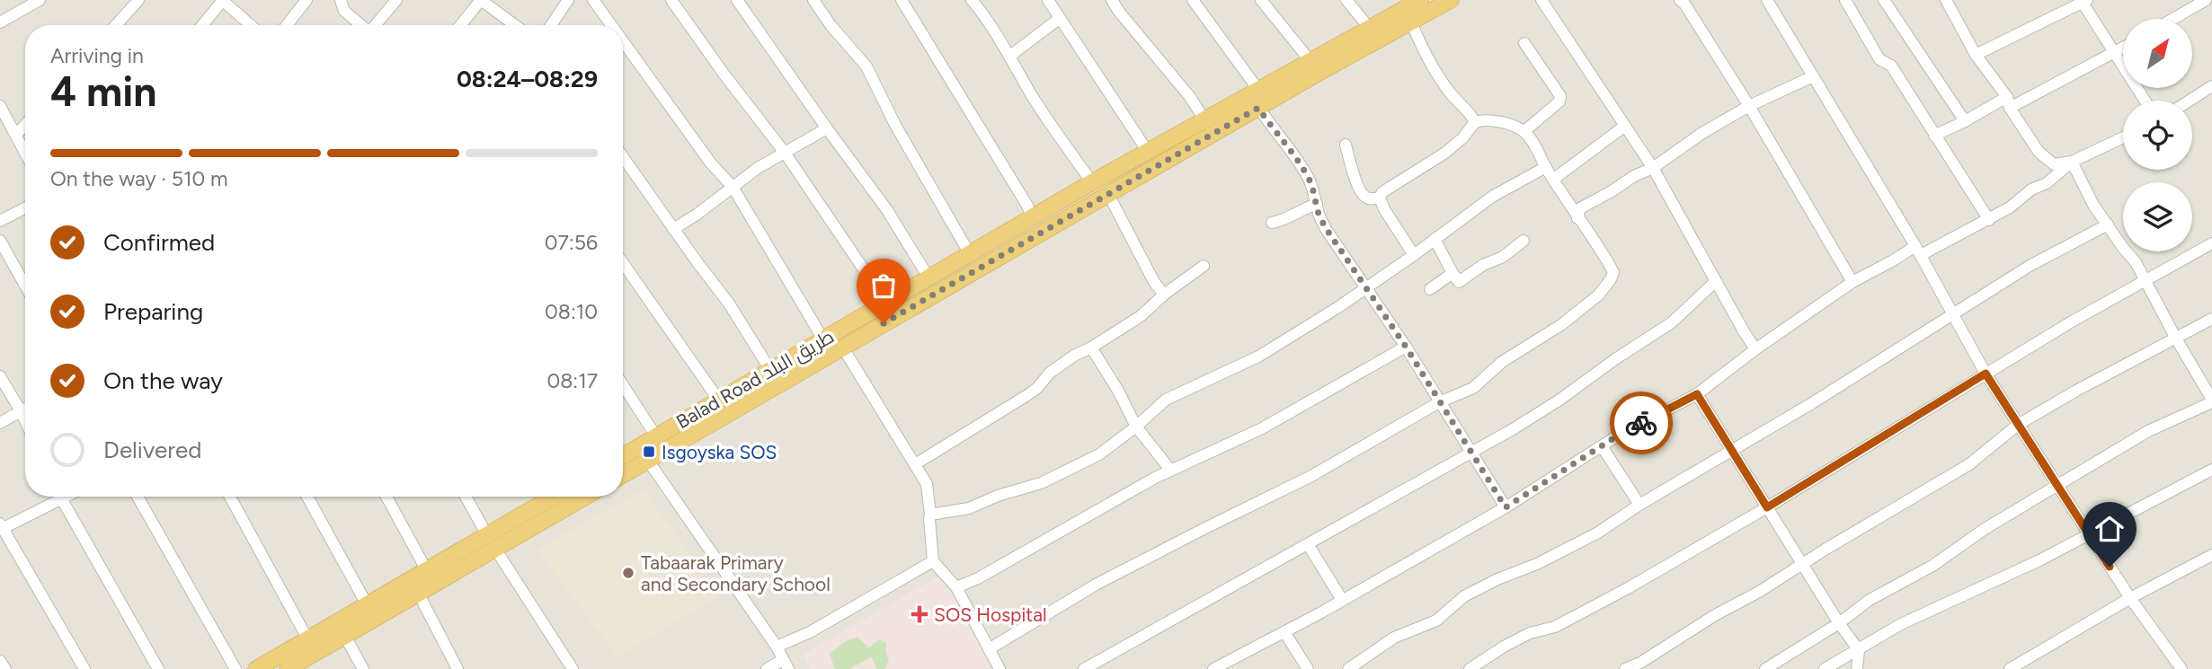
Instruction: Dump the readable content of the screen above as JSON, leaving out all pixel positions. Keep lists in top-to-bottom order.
{
  "streets": {
    "highway": ["Balad Road طريق البلد"]
  },
  "places": {
    "transit": ["Isgoyska SOS"],
    "other": ["Tabaarak Primary and Secondary School"],
    "health": ["SOS Hospital"]
  },
  "north": "top right",
  "page": {
    "heading": ["4 min", "Arriving in", "08:24–08:29"],
    "bar": "On the way · 510 m",
    "list": [
      ["Confirmed", "07:56"],
      ["Preparing", "08:10"],
      ["On the way", "08:17"],
      "Delivered"
    ]
  }
}
